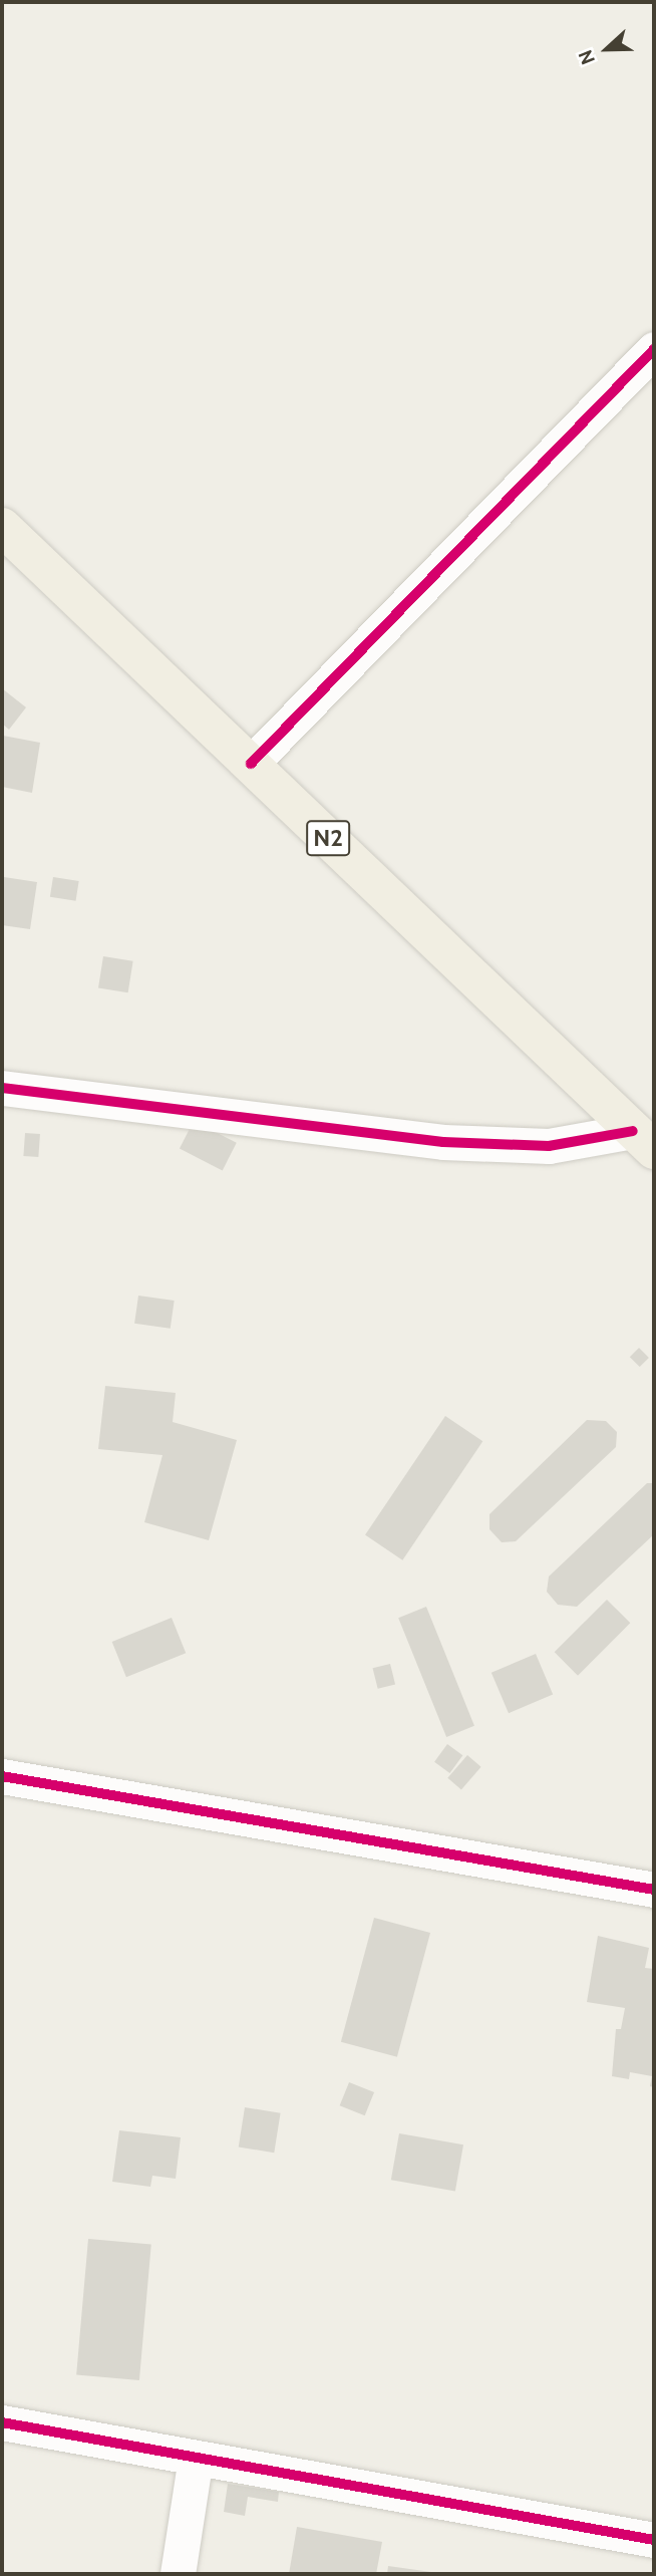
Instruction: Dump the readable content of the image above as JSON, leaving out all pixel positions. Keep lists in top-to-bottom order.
{
  "streets": {
    "main road": ["N2"]
  },
  "north": "left"
}
